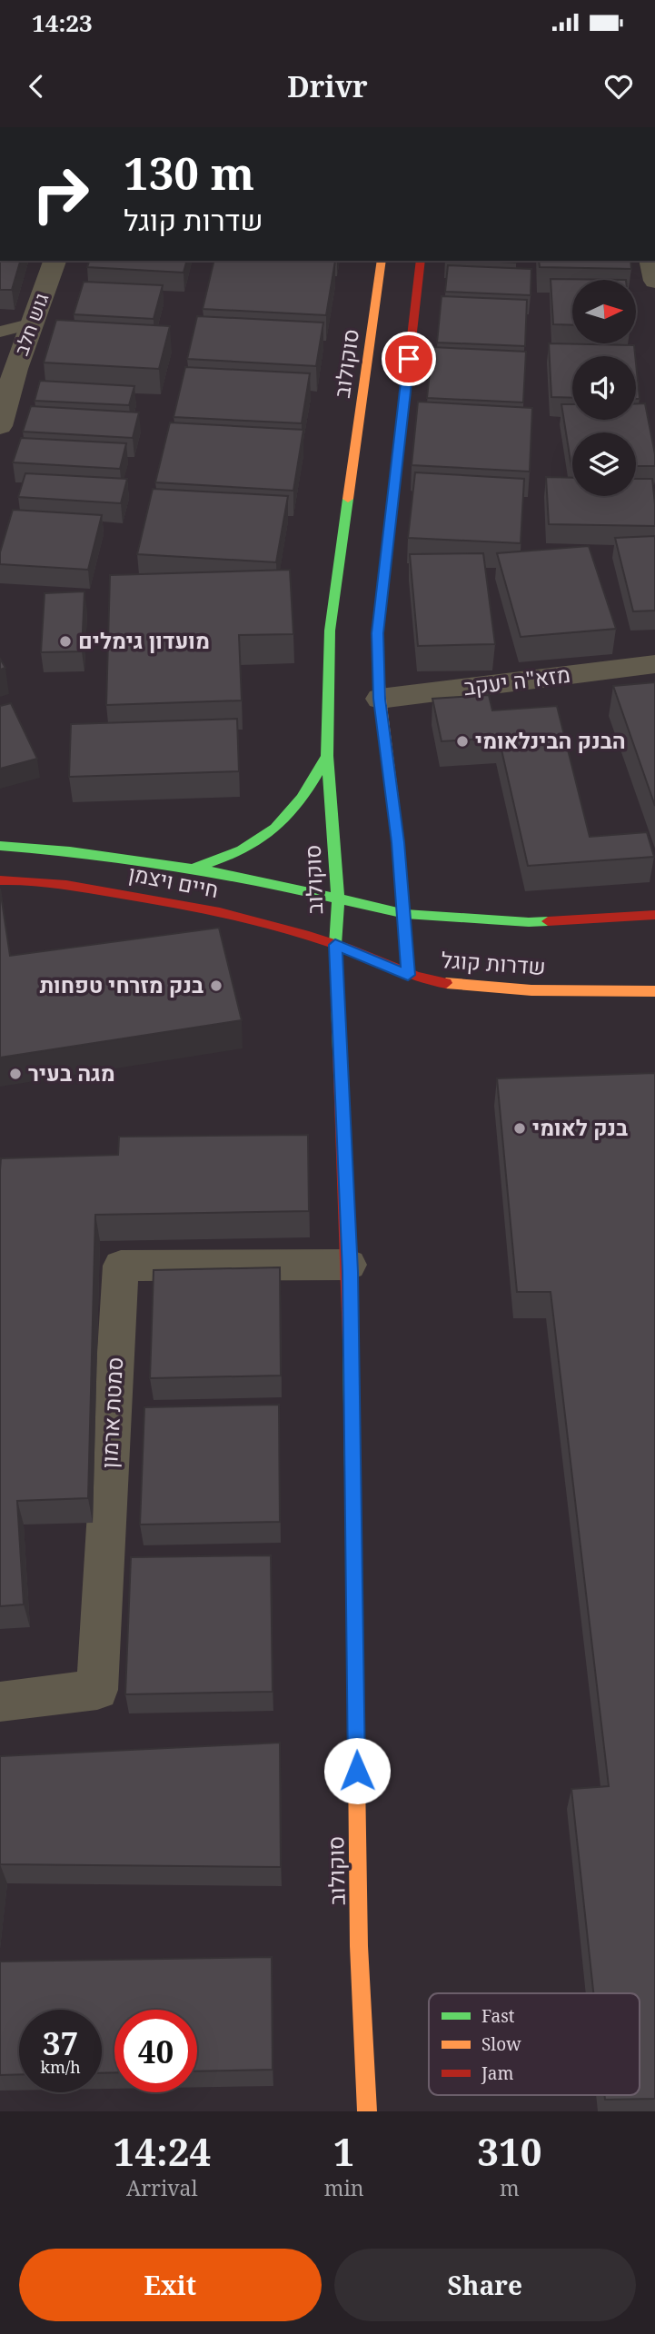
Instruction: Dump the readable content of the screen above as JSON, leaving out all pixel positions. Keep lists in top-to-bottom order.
{
  "streets": {
    "street": [
      "גוש חלב",
      "סוקולוב",
      "מזא\"ה יעקב",
      "חיים ויצמן",
      "שדרות קוגל",
      "סמטת ארמון"
    ]
  },
  "crossings": [
    ["סוקולוב", "חיים ויצמן"],
    ["סוקולוב", "שדרות קוגל"],
    ["סוקולוב", "סמטת ארמון"],
    ["חיים ויצמן", "שדרות קוגל"]
  ],
  "places": [
    "מועדון גימלים",
    "הבנק הבינלאומי",
    "בנק מזרחי טפחות",
    "מגה בעיר",
    "בנק לאומי"
  ],
  "legend": ["Fast", "Slow", "Jam"],
  "north": "right",
  "page": {
    "status": "14:23",
    "header": "Drivr",
    "turn": ["130 m", "שדרות קוגל"],
    "speed": "37 km/h",
    "limit": "40",
    "eta": [
      "14:24",
      "Arrival",
      "1",
      "min",
      "310",
      "m"
    ],
    "buttons": ["Exit", "Share"]
  }
}
